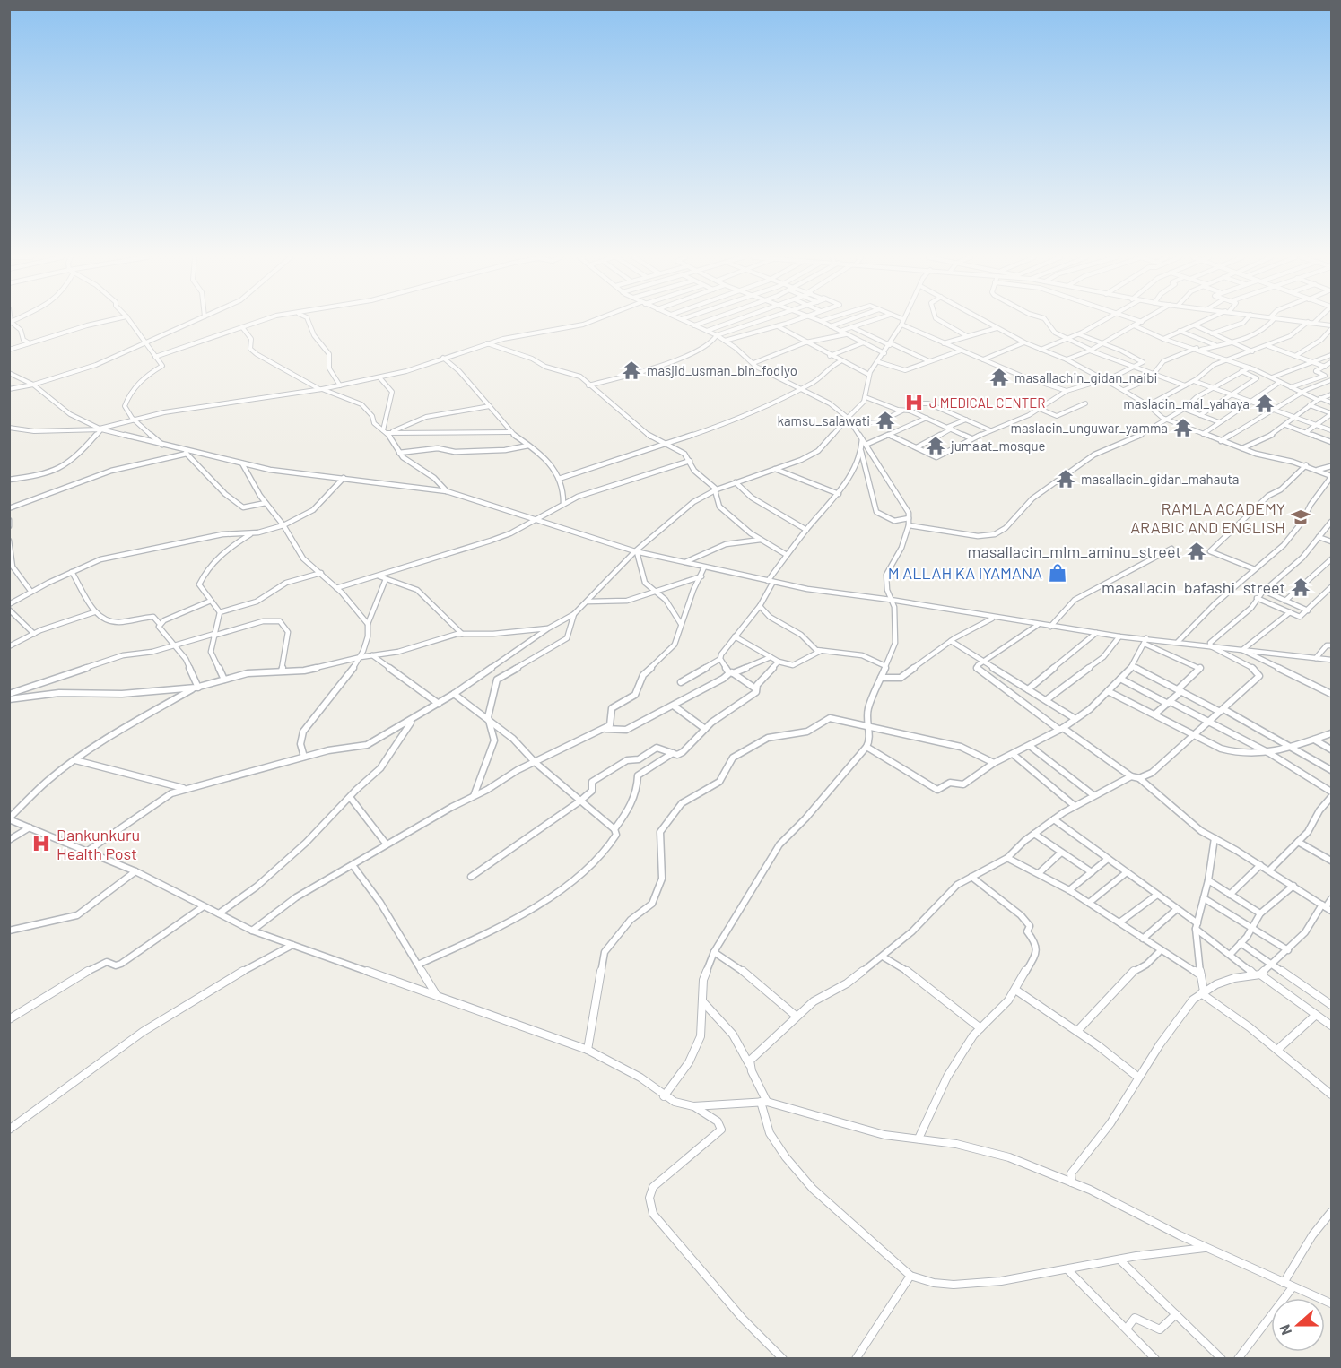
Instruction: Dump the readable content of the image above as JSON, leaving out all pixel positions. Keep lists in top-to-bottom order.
{
  "places": {
    "temple": [
      "masjid_usman_bin_fodiyo",
      "masallachin_gidan_naibi",
      "maslacin_mal_yahaya",
      "kamsu_salawati",
      "maslacin_unguwar_yamma",
      "juma'at_mosque",
      "masallacin_gidan_mahauta",
      "masallacin_mlm_aminu_street",
      "masallacin_bafashi_street"
    ],
    "hospital": ["J MEDICAL CENTER", "Dankunkuru Health Post"],
    "school or university": ["RAMLA ACADEMY ARABIC AND ENGLISH"],
    "shop": ["M ALLAH KA IYAMANA"]
  },
  "north": "left"
}
